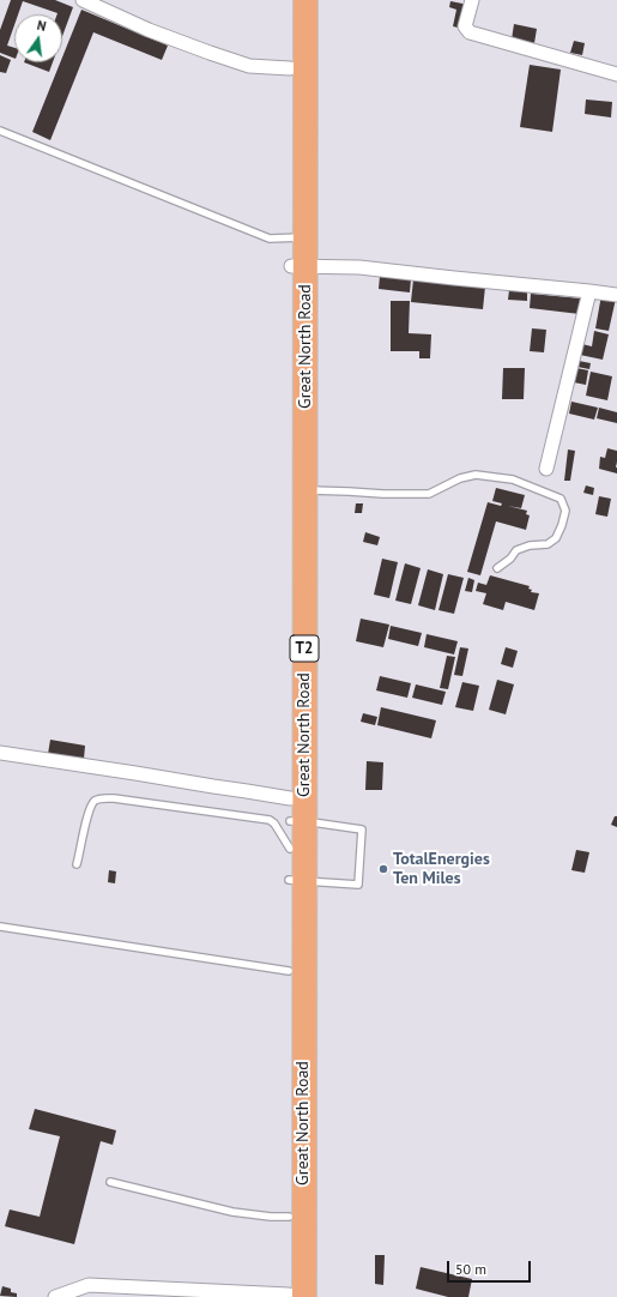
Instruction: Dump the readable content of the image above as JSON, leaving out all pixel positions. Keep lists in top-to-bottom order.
{
  "streets": {
    "highway": ["Great North Road", "T2"]
  },
  "places": ["TotalEnergies Ten Miles"],
  "scale_bar": "50 m",
  "north": "top"
}
